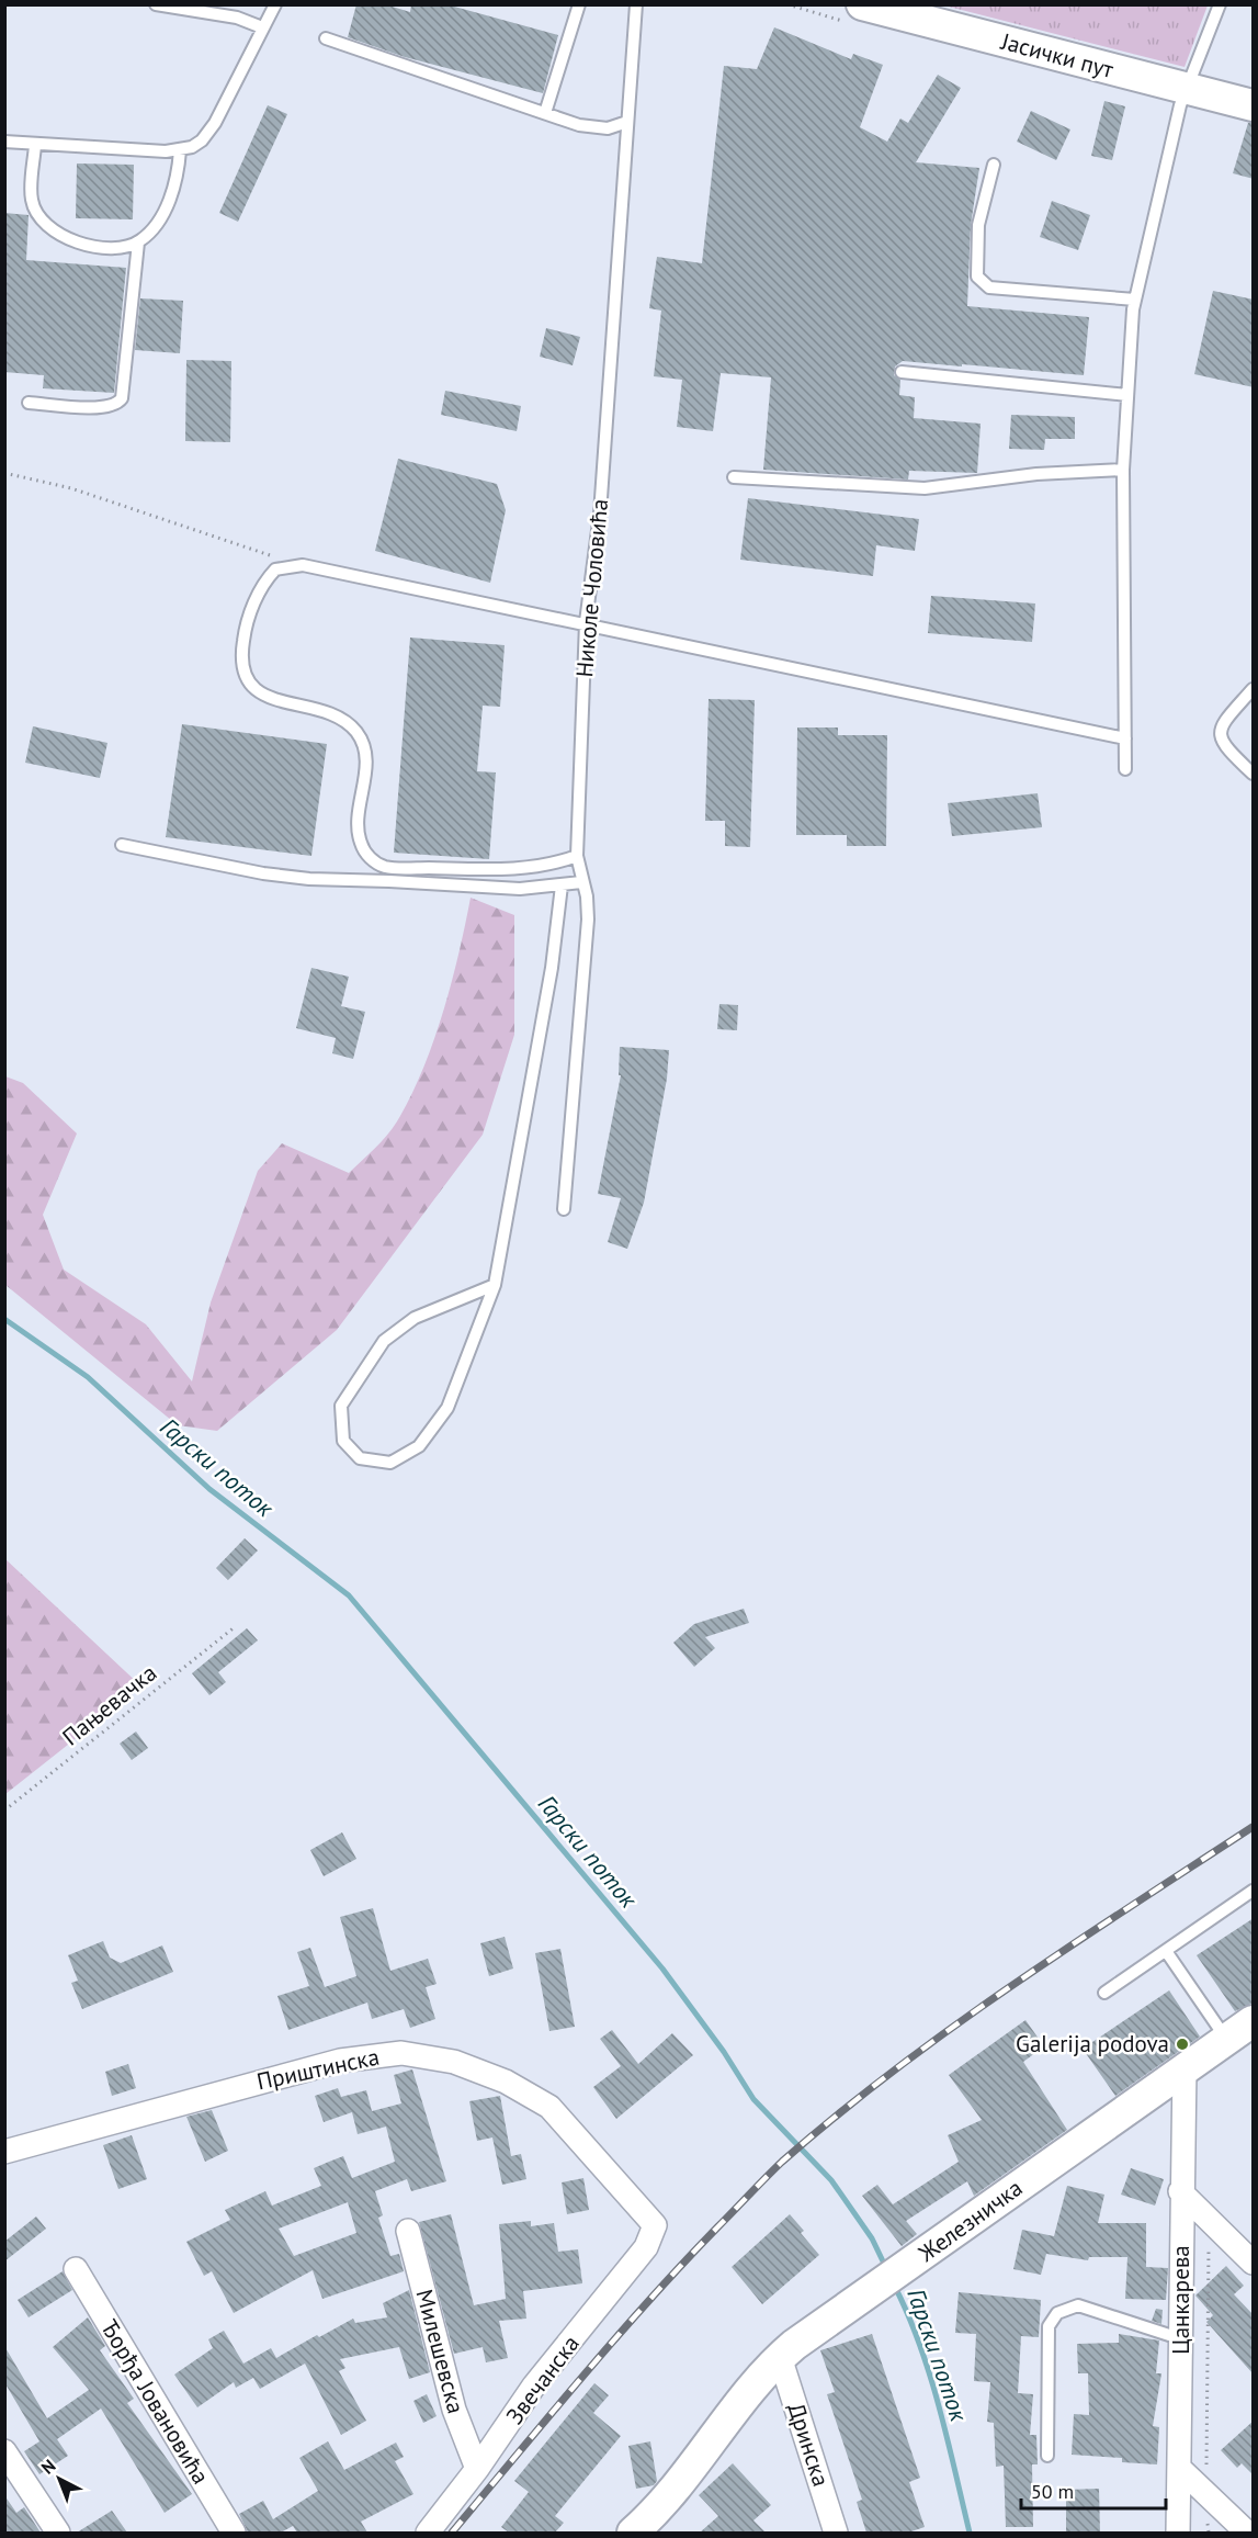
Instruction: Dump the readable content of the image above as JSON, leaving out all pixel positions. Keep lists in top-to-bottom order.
{
  "streets": {
    "street": [
      "Јасички пут",
      "Приштинска",
      "Железничка",
      "Цанкарева",
      "Милешевска",
      "Звечанска",
      "Ђорђа Јовановића",
      "Дринска"
    ],
    "lane": ["Николе Чоловића"],
    "path": ["Пањевачка"]
  },
  "crossings": [
    ["Приштинска", "Звечанска"],
    ["Железничка", "Цанкарева"],
    ["Железничка", "Дринска"],
    ["Милешевска", "Звечанска"]
  ],
  "water": ["Гарски поток"],
  "places": ["Galerija podova"],
  "scale_bar": "50 m",
  "north": "top left"
}
